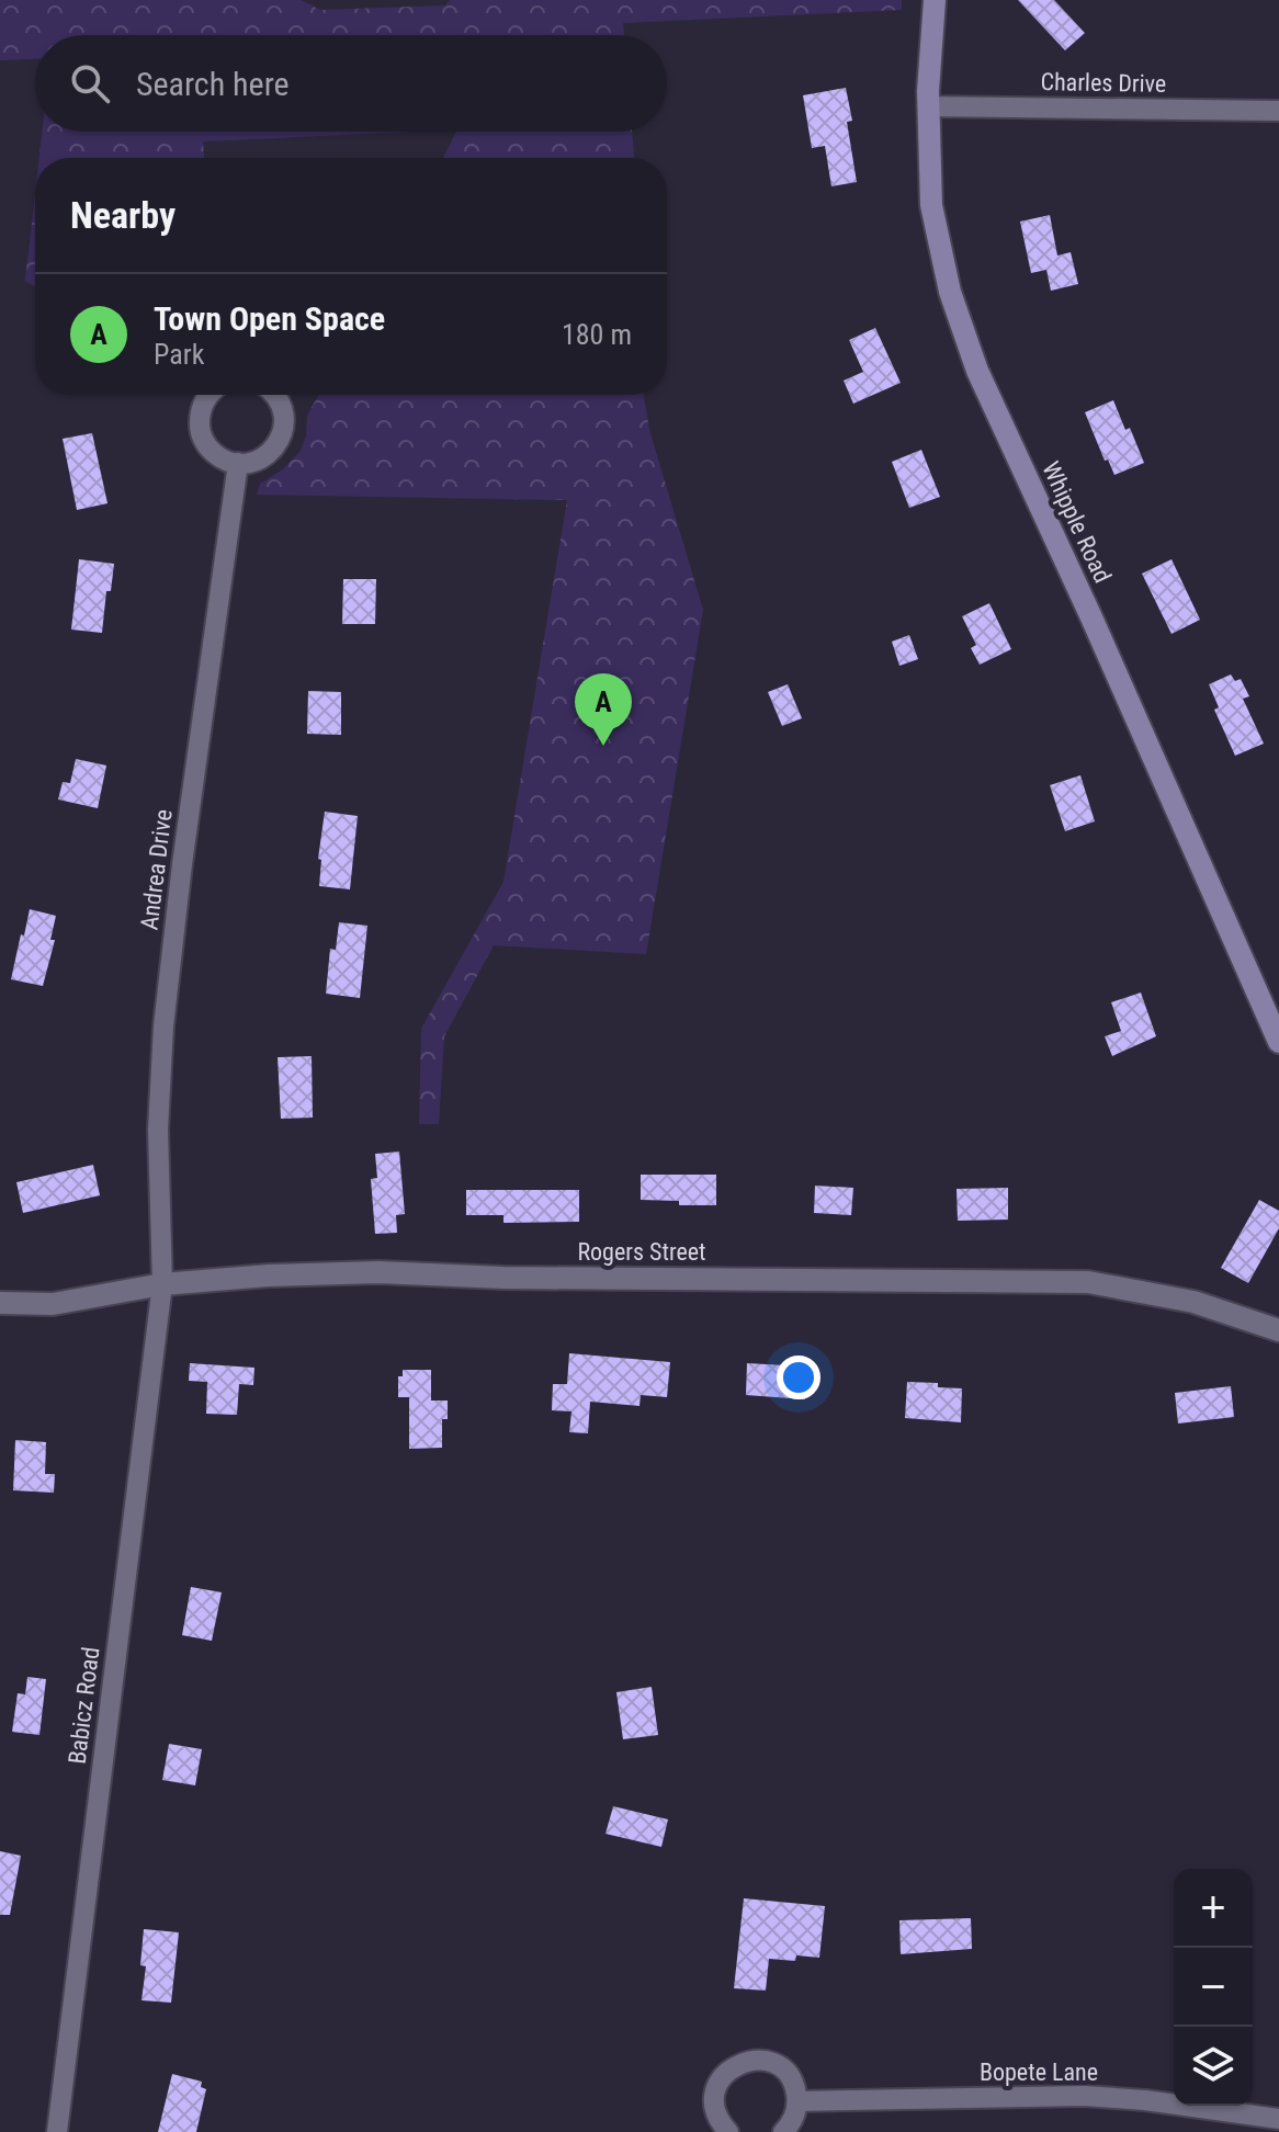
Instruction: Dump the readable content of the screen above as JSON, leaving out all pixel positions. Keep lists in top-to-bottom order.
{
  "streets": {
    "main road": ["Whipple Road"],
    "street": [
      "Charles Drive",
      "Andrea Drive",
      "Rogers Street",
      "Babicz Road",
      "Bopete Lane"
    ]
  },
  "crossings": [
    ["Charles Drive", "Whipple Road"],
    ["Andrea Drive", "Rogers Street"],
    ["Andrea Drive", "Babicz Road"],
    ["Rogers Street", "Babicz Road"]
  ],
  "page": {
    "search": "Search here",
    "heading": "Nearby",
    "list": [
      {
        "mark": "A",
        "name": "Town Open Space",
        "note": "Park",
        "value": "180 m"
      }
    ],
    "pins": "A",
    "map_buttons": ["+", "−"]
  }
}
